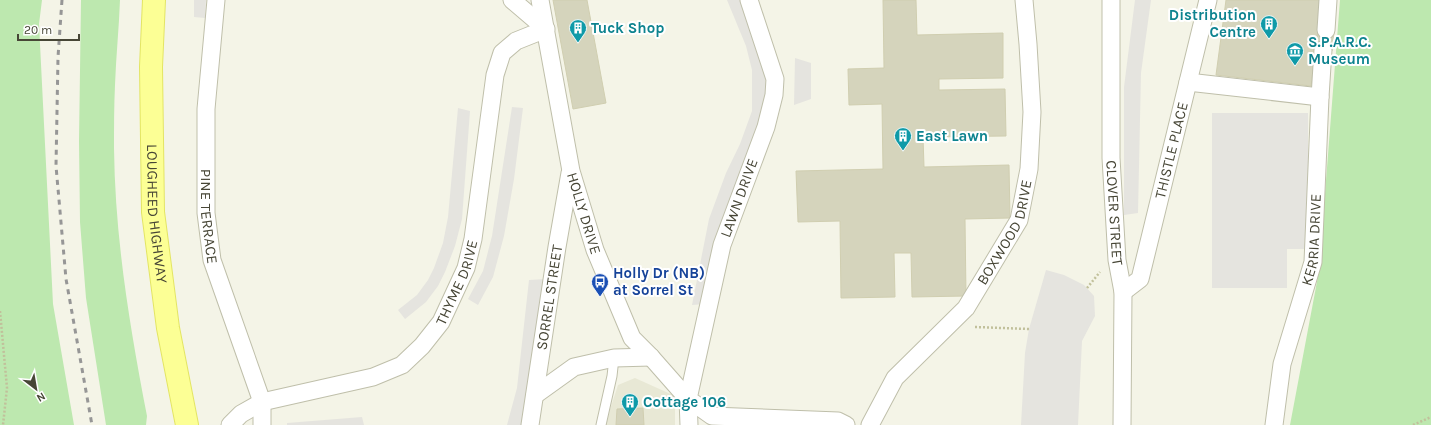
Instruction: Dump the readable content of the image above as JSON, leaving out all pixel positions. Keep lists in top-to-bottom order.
{
  "streets": {
    "main road": ["LOUGHEED HIGHWAY"],
    "street": [
      "THISTLE PLACE",
      "LAWN DRIVE",
      "HOLLY DRIVE",
      "CLOVER STREET",
      "PINE TERRACE",
      "BOXWOOD DRIVE",
      "KERRIA DRIVE",
      "THYME DRIVE",
      "SORREL STREET"
    ]
  },
  "crossings": [
    ["THISTLE PLACE", "CLOVER STREET"],
    ["LAWN DRIVE", "HOLLY DRIVE"],
    ["HOLLY DRIVE", "THYME DRIVE"],
    ["HOLLY DRIVE", "SORREL STREET"],
    ["PINE TERRACE", "THYME DRIVE"]
  ],
  "places": {
    "building": [
      "Distribution Centre",
      "Tuck Shop",
      "East Lawn",
      "Cottage 106"
    ],
    "museum": ["S.P.A.R.C. Museum"],
    "bus stop": ["Holly Dr (NB) at Sorrel St"]
  },
  "scale_bar": "20 m",
  "north": "bottom right"
}
